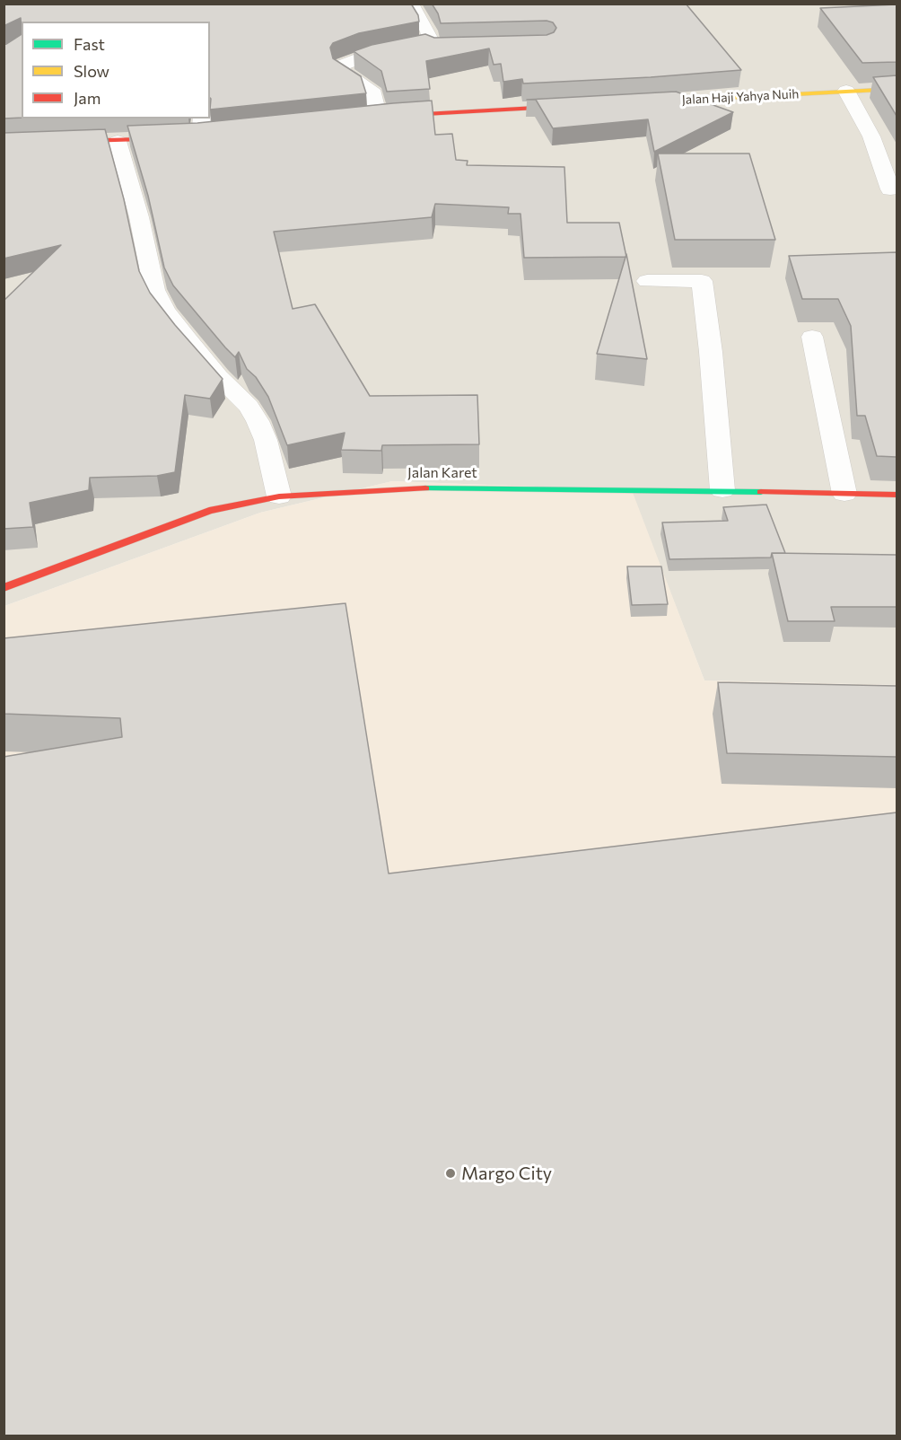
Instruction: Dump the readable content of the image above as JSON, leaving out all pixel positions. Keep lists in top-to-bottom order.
{
  "streets": {
    "street": ["Jalan Haji Yahya Nuih", "Jalan Karet"]
  },
  "places": ["Margo City"],
  "legend": ["Fast", "Slow", "Jam"]
}
